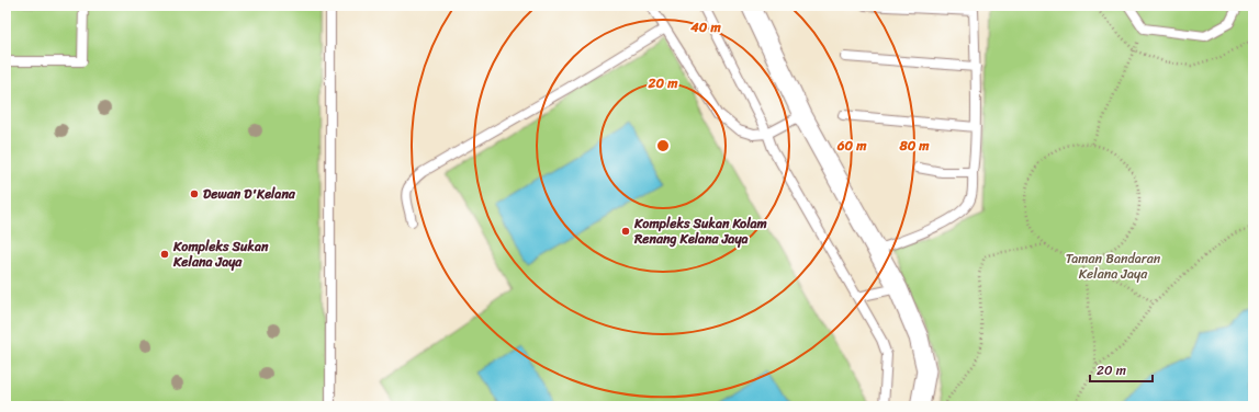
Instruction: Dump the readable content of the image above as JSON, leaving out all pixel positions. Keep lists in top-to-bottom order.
{
  "parks": ["Taman Bandaran Kelana Jaya"],
  "places": ["Dewan D'Kelana", "Kompleks Sukan Kolam Renang Kelana Jaya", "Kompleks Sukan Kelana Jaya"],
  "scale_bar": "20 m",
  "rings": [
    "40 m",
    "20 m",
    "60 m",
    "80 m"
  ]
}
